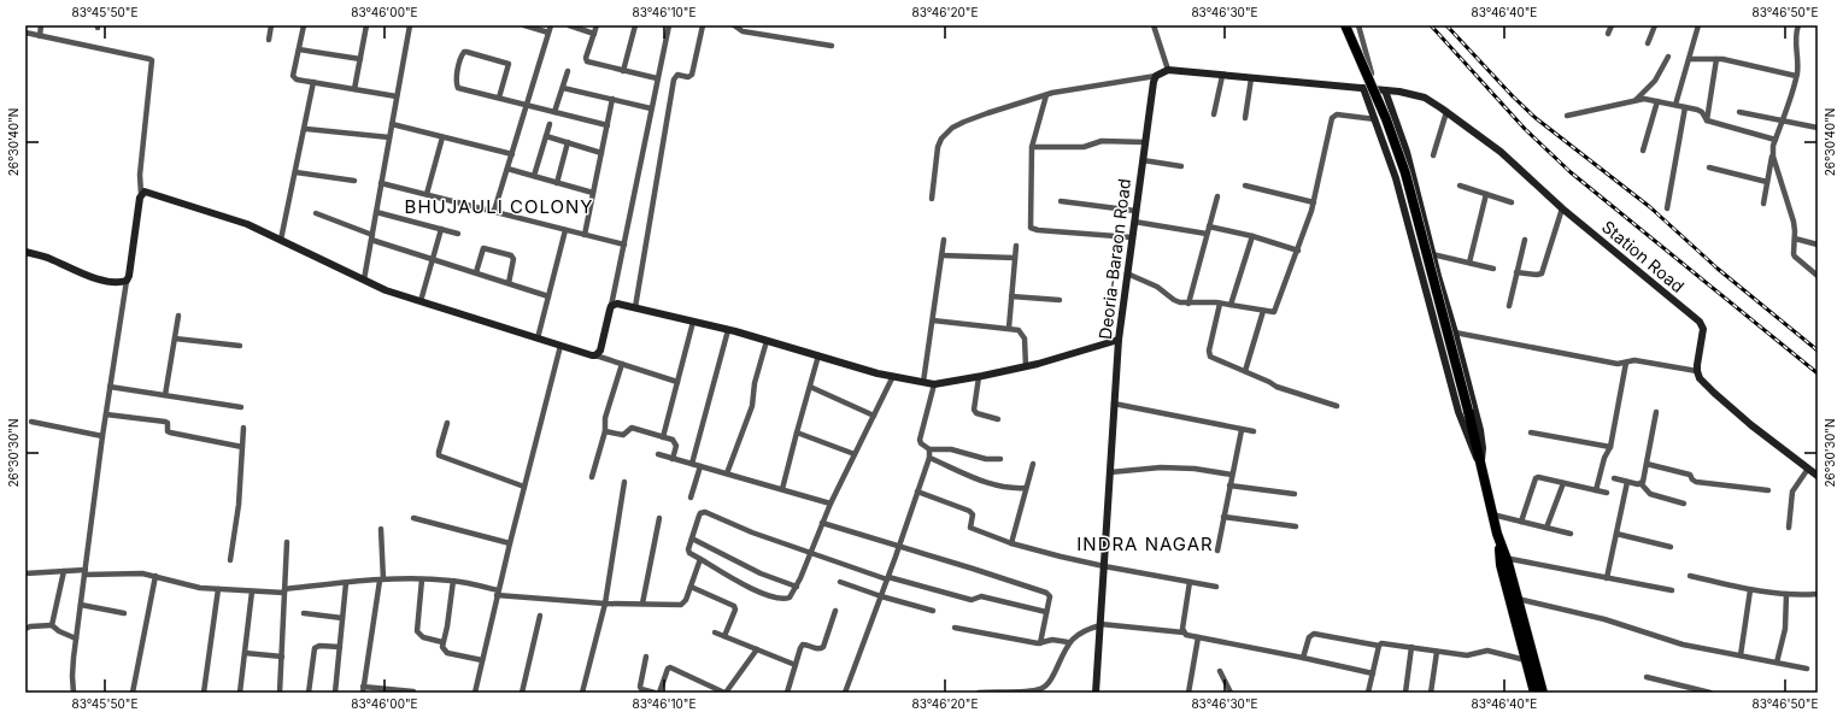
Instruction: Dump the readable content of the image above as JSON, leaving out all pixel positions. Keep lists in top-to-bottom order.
{
  "streets": {
    "street": ["Station Road", "Deoria-Baraon Road"]
  },
  "districts": ["BHUJAULI COLONY", "INDRA NAGAR"],
  "coordinates": [
    "83°45'50\"E",
    "83°46'00\"E",
    "83°46'10\"E",
    "83°46'20\"E",
    "83°46'30\"E",
    "83°46'40\"E",
    "83°46'50\"E",
    "26°30'40\"N",
    "26°30'30\"N"
  ]
}
